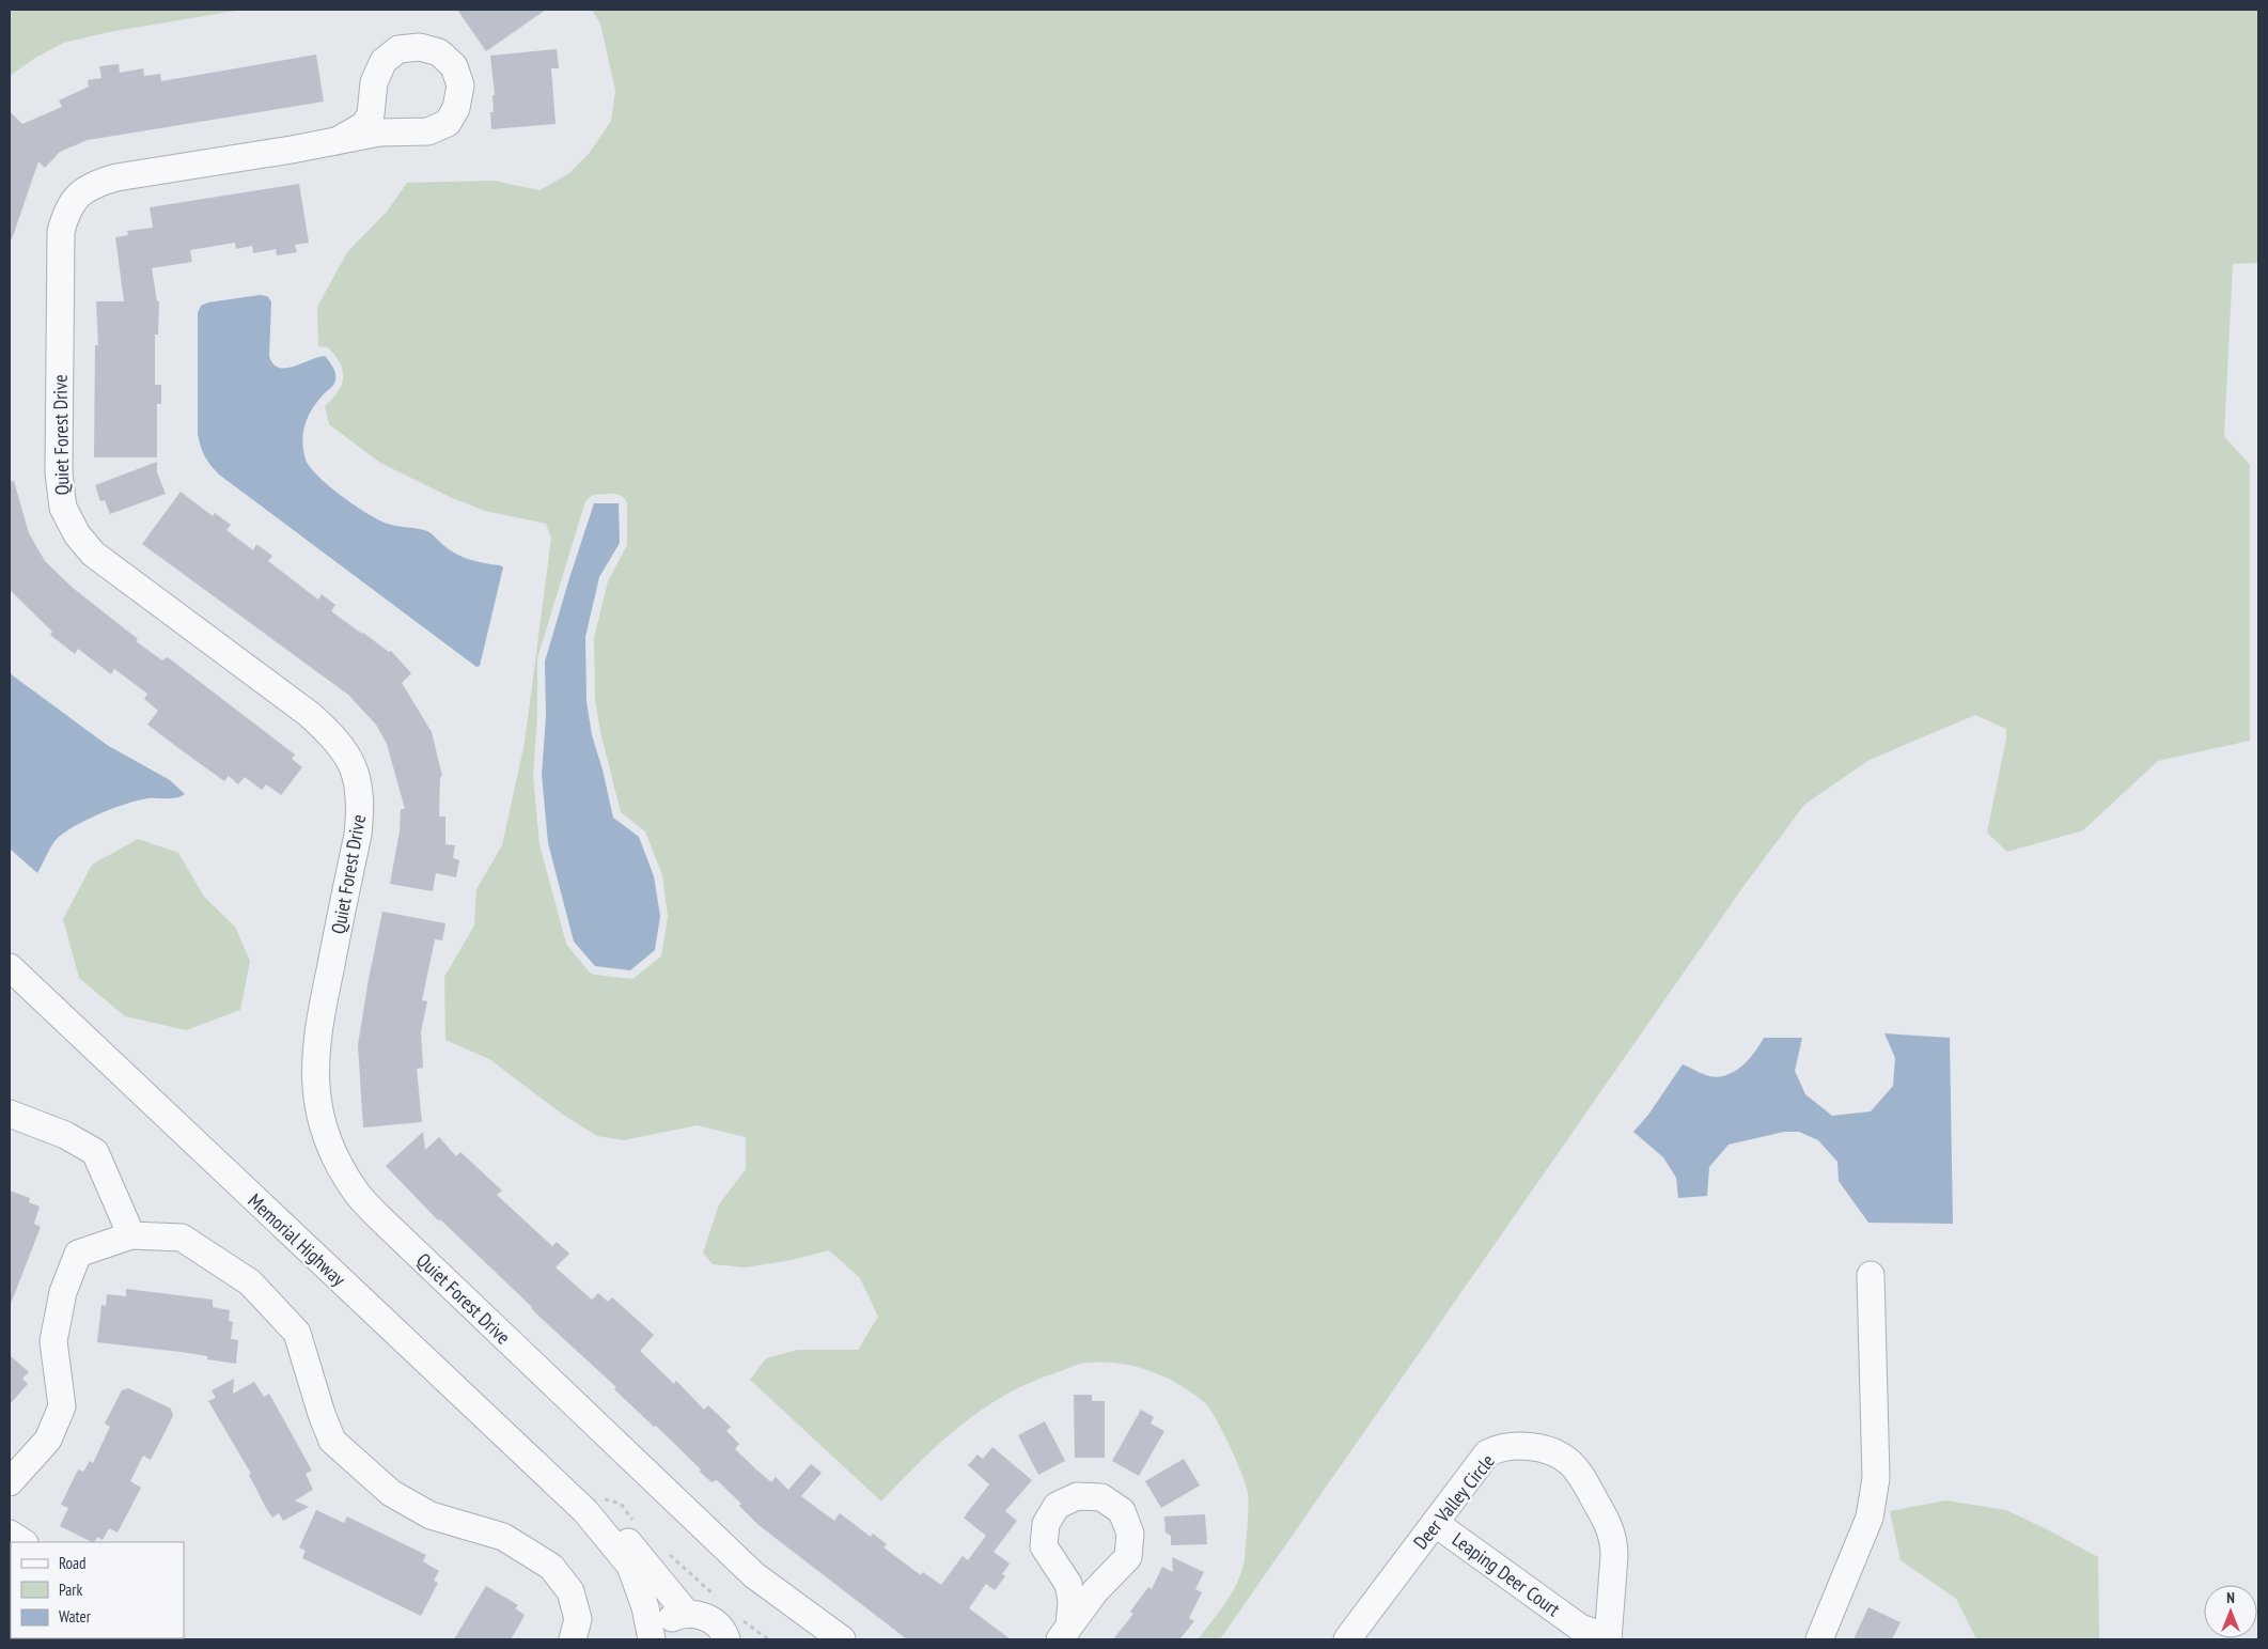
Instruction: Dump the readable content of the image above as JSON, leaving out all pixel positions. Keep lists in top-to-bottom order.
{
  "streets": {
    "street": [
      "Quiet Forest Drive",
      "Memorial Highway",
      "Deer Valley Circle",
      "Leaping Deer Court"
    ]
  },
  "crossings": [
    ["Deer Valley Circle", "Leaping Deer Court"]
  ],
  "legend": ["Road", "Park", "Water"],
  "north": "top"
}
